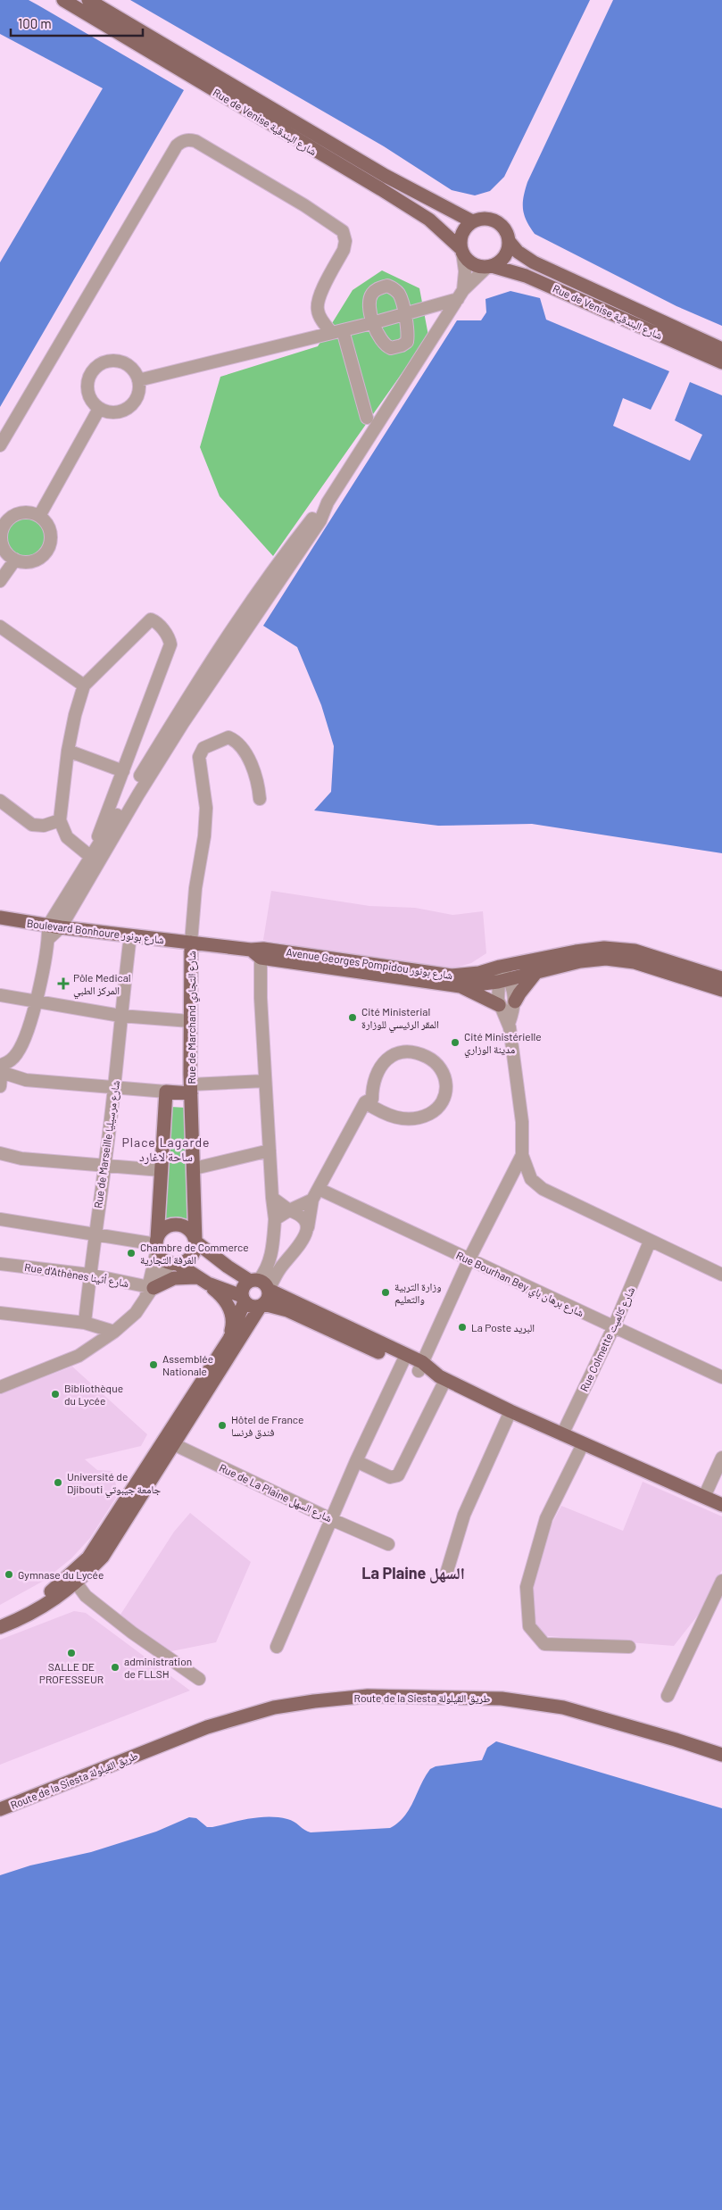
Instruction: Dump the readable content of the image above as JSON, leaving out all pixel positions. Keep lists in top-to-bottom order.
{
  "streets": {
    "main road": [
      "Rue de Venise شارع البندقية",
      "Boulevard Bonhoure شارع بونور",
      "Avenue Georges Pompidou شارع بونور",
      "Rue de Marchand شارع التجاري",
      "Route de la Siesta طريق القيلولة"
    ],
    "street": [
      "Rue de Marseille شارع مرسيليا",
      "Rue d'Athènes شارع أثينا",
      "Rue Bourhan Bey شارع برهان باي",
      "Rue Colmette شارع كالميت",
      "Rue de La Plaine شارع السهل"
    ]
  },
  "crossings": [
    ["Boulevard Bonhoure شارع بونور", "Avenue Georges Pompidou شارع بونور"],
    ["Boulevard Bonhoure شارع بونور", "Rue de Marchand شارع التجاري"],
    ["Boulevard Bonhoure شارع بونور", "Rue de Marseille شارع مرسيليا"],
    ["Rue de Marseille شارع مرسيليا", "Rue d'Athènes شارع أثينا"],
    ["Rue Bourhan Bey شارع برهان باي", "Rue Colmette شارع كالميت"]
  ],
  "districts": ["Place Lagarde ساحة لاغارد", "La Plaine السهل"],
  "places": {
    "health": ["Pôle Medical المركز الطبي"],
    "other": [
      "Cité Ministerial المقر الرئيسي للوزارة",
      "Cité Ministérielle مدينة الوزاري",
      "Chambre de Commerce الغرفة التجارية",
      "وزارة التربية والتعليم",
      "La Poste البريد",
      "Assemblée Nationale",
      "Bibliothèque du Lycée",
      "Hôtel de France فندق فرنسا",
      "Université de Djibouti جامعة جيبوتي",
      "Gymnase du Lycée",
      "SALLE DE PROFESSEUR",
      "administration de FLLSH"
    ]
  },
  "scale_bar": "100 m"
}
